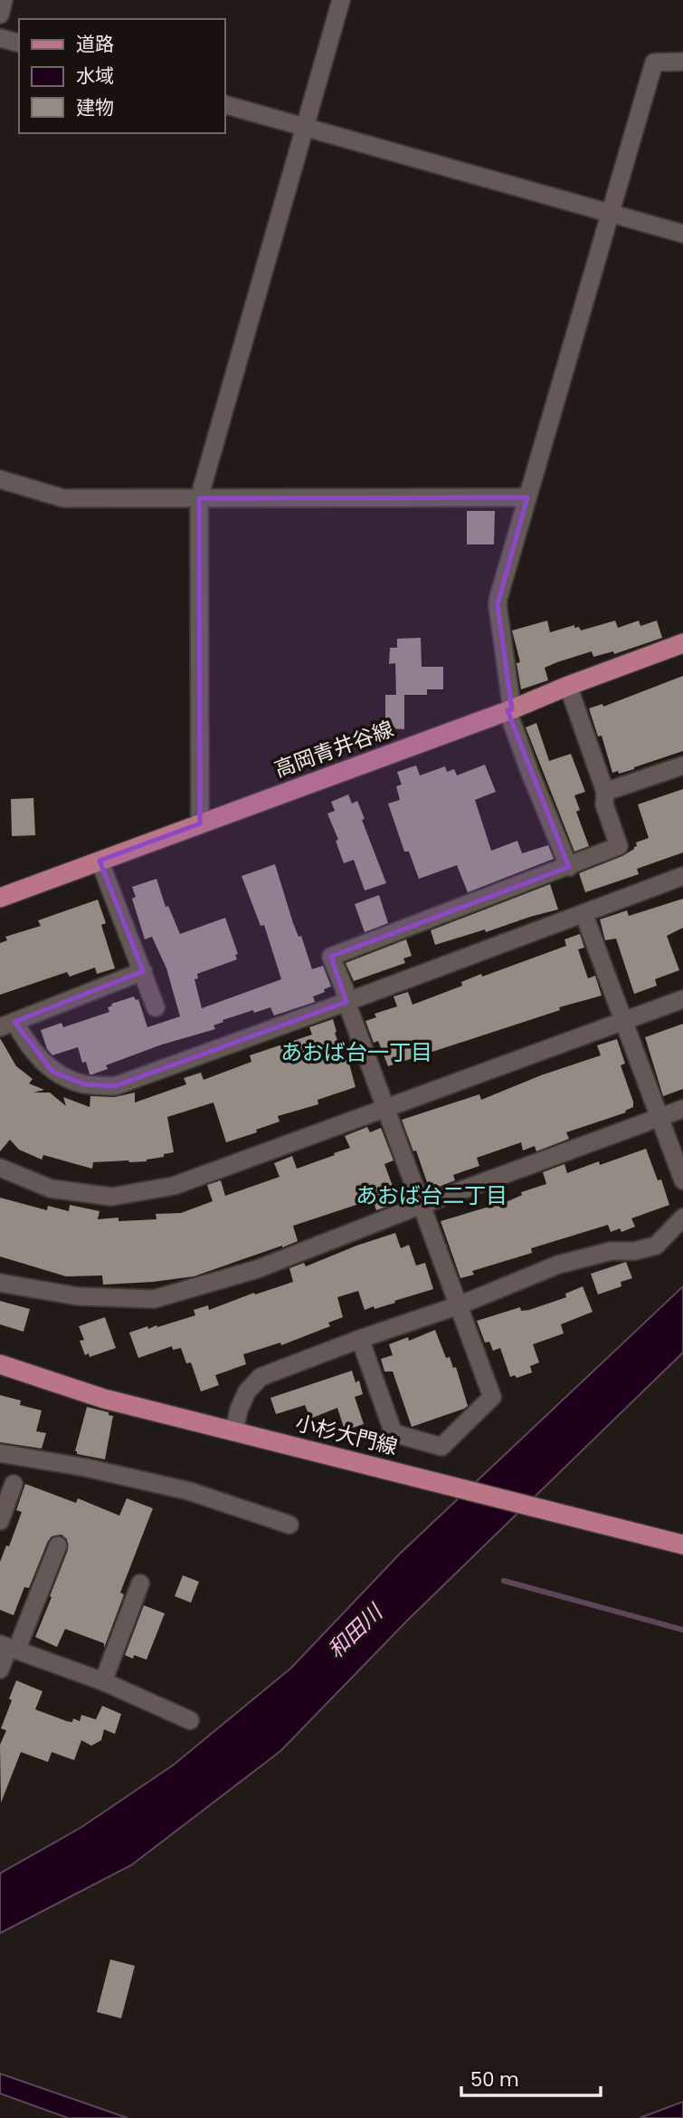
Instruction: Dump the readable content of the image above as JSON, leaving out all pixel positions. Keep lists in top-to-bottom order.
{
  "streets": {
    "main road": ["高岡青井谷線", "小杉大門線"]
  },
  "districts": ["あおば台一丁目", "あおば台二丁目"],
  "water": ["和田川"],
  "legend": ["道路", "水域", "建物"],
  "scale_bar": "50 m"
}
